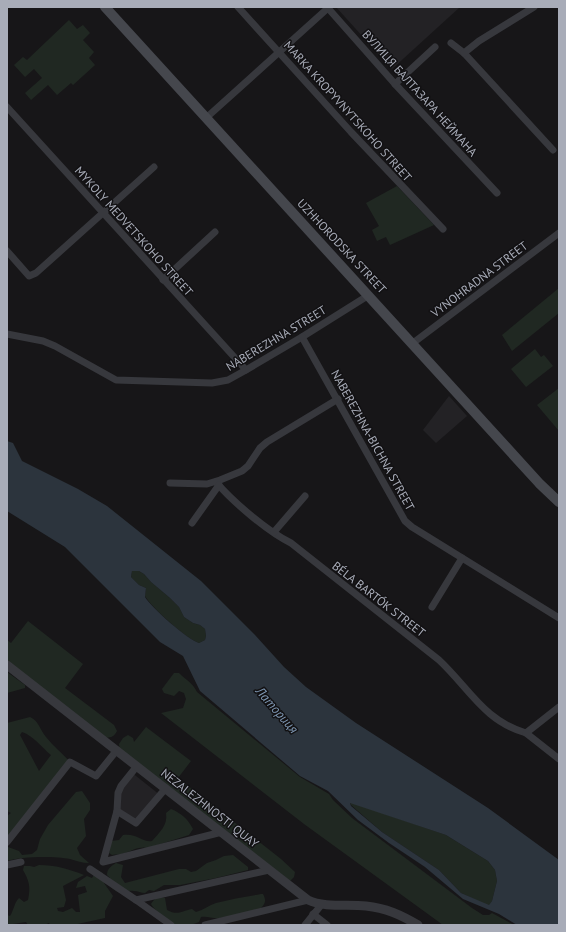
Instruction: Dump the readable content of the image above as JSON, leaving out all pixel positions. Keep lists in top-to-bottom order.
{
  "streets": {
    "main road": ["UZHHORODSKA STREET"],
    "street": [
      "ВУЛИЦЯ БАЛТАЗАРА НЕЙМАНА",
      "MARKA KROPYVNYTSKOHO STREET",
      "MYKOLY MEDVETSKOHO STREET",
      "VYNOHRADNA STREET",
      "NABEREZHNA STREET",
      "NABEREZHNA-BICHNA STREET",
      "BÉLA BARTÓK STREET",
      "NEZALEZHNOSTI QUAY"
    ]
  },
  "crossings": [
    ["MYKOLY MEDVETSKOHO STREET", "NABEREZHNA STREET"],
    ["UZHHORODSKA STREET", "VYNOHRADNA STREET"],
    ["UZHHORODSKA STREET", "NABEREZHNA STREET"],
    ["NABEREZHNA STREET", "NABEREZHNA-BICHNA STREET"]
  ],
  "water": ["Латориця"]
}
